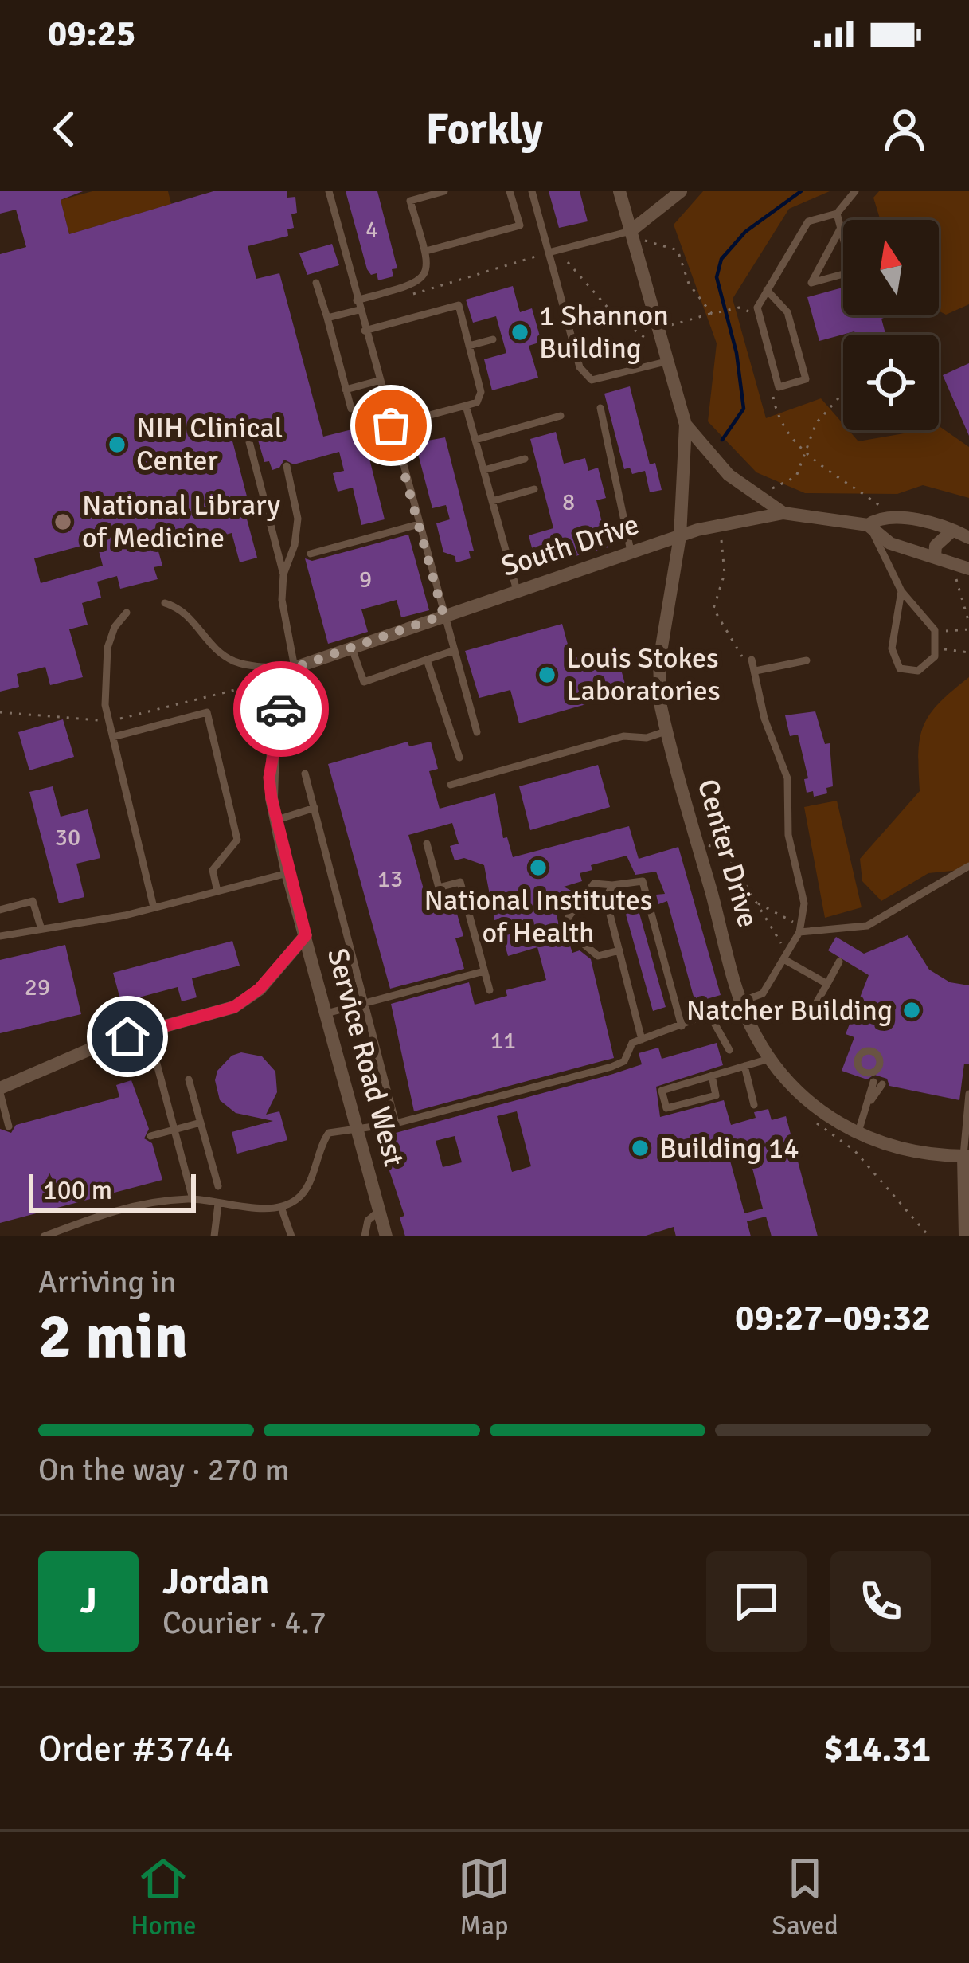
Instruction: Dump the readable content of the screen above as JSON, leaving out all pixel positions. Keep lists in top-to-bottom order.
{
  "streets": {
    "street": ["South Drive", "Center Drive", "Service Road West"]
  },
  "crossings": [
    ["South Drive", "Center Drive"],
    ["South Drive", "Service Road West"]
  ],
  "places": [
    "1 Shannon Building",
    "NIH Clinical Center",
    "National Library of Medicine",
    "Louis Stokes Laboratories",
    "National Institutes of Health",
    "Natcher Building",
    "Building 14"
  ],
  "house_numbers": [
    "4",
    "8",
    "9",
    "30",
    "13",
    "29",
    "11"
  ],
  "scale_bar": "100 m",
  "north": "top",
  "page": {
    "status": "09:25",
    "header": "Forkly",
    "scale": "100 m",
    "heading": ["2 min", "Arriving in", "09:27–09:32"],
    "panel": [
      "Jordan",
      "Courier · 4.7",
      "Order #3744",
      "$14.31"
    ],
    "bar": "On the way · 270 m",
    "round": "J",
    "tabs": ["Home", "Map", "Saved"]
  }
}
